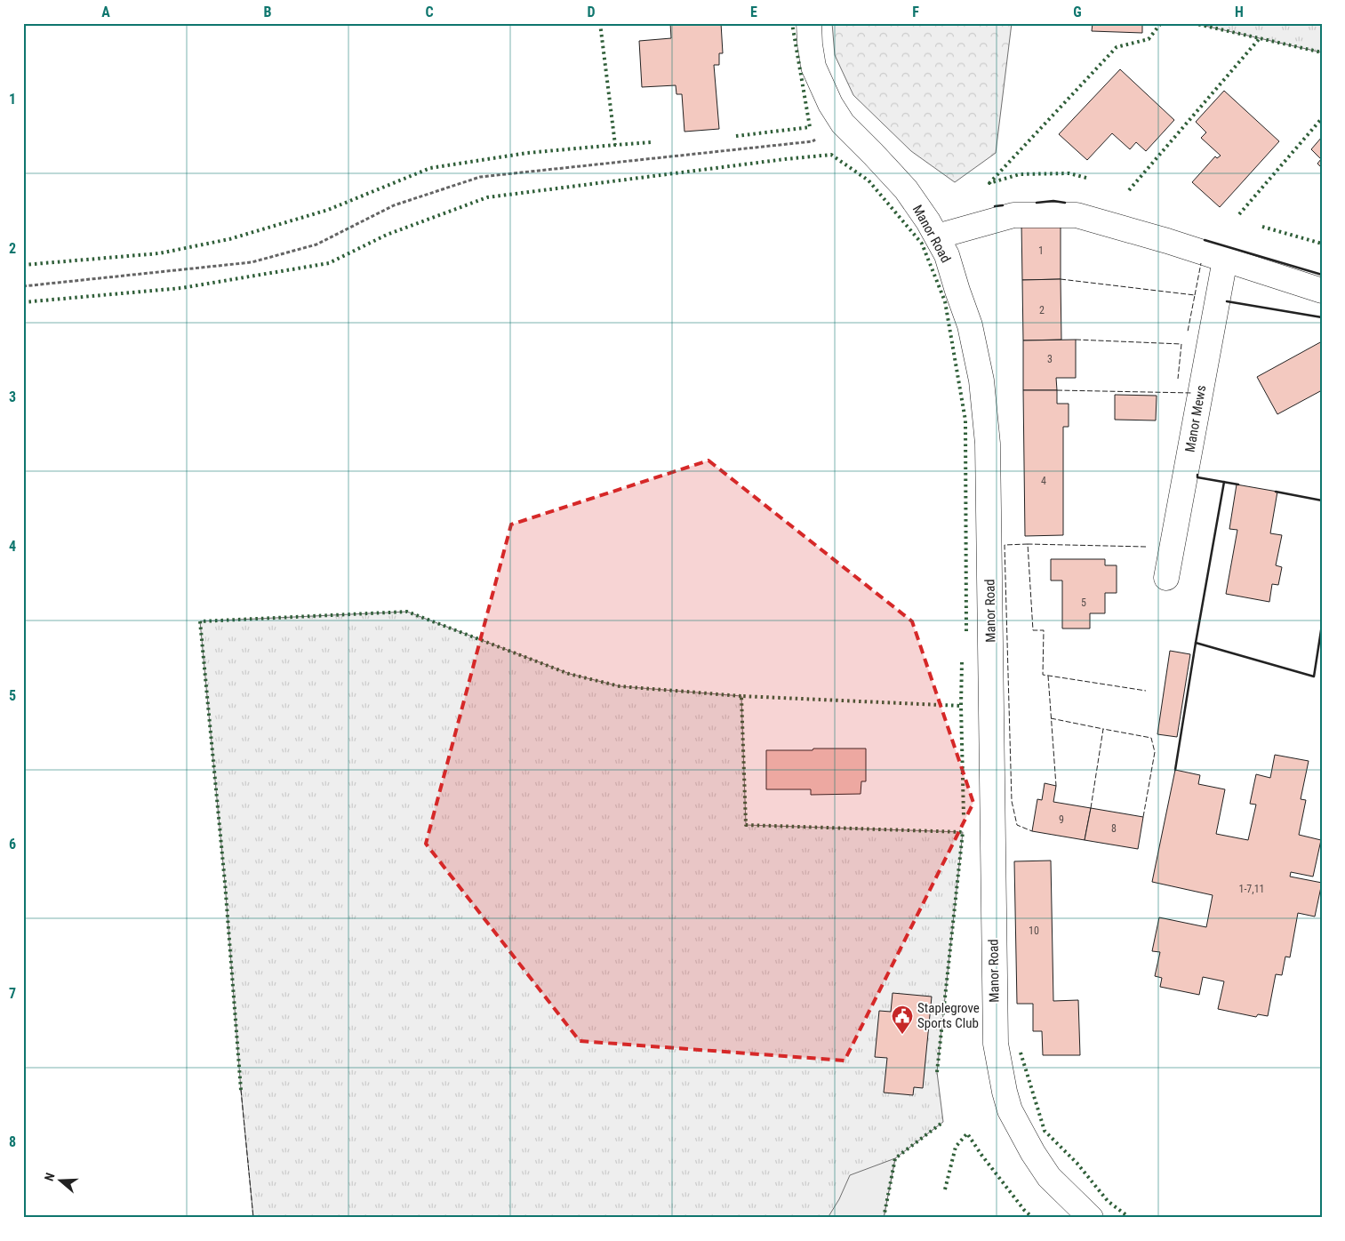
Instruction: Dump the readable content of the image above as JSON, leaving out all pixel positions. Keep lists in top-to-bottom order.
{
  "streets": {
    "street": ["Manor Road", "Manor Mews"]
  },
  "places": {
    "public building": ["Staplegrove Sports Club"]
  },
  "house_numbers": [
    "1",
    "2",
    "3",
    "4",
    "5",
    "9",
    "8",
    "1-7,11",
    "10"
  ],
  "north": "left",
  "grid": {
    "columns": [
      "A",
      "B",
      "C",
      "D",
      "E",
      "F",
      "G",
      "H"
    ],
    "rows": [
      "1",
      "2",
      "3",
      "4",
      "5",
      "6",
      "7",
      "8"
    ]
  }
}
